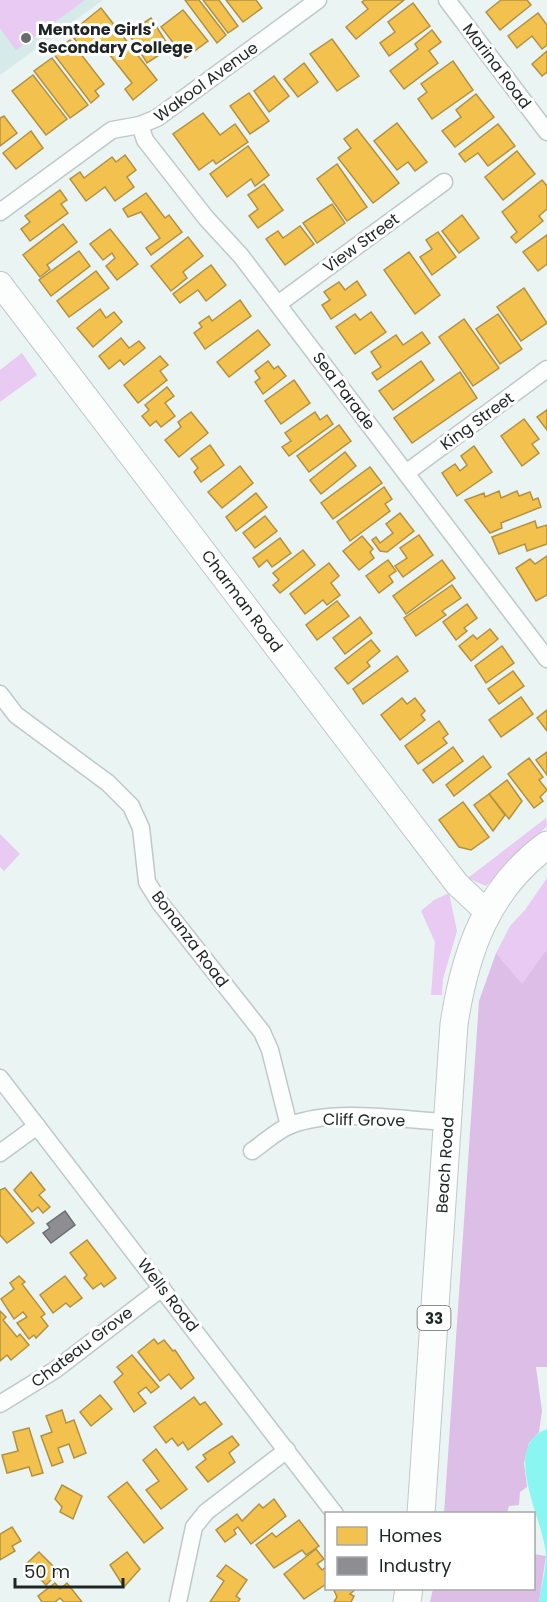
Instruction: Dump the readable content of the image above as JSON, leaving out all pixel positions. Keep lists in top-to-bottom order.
{
  "streets": {
    "main road": ["Charman Road", "Beach Road", "33"],
    "street": [
      "Marina Road",
      "Wakool Avenue",
      "View Street",
      "Sea Parade",
      "King Street",
      "Bonanza Road",
      "Cliff Grove",
      "Wells Road",
      "Chateau Grove"
    ]
  },
  "crossings": [
    ["Wakool Avenue", "Sea Parade"],
    ["View Street", "Sea Parade"],
    ["Sea Parade", "King Street"],
    ["Charman Road", "Beach Road"],
    ["Bonanza Road", "Cliff Grove"],
    ["Cliff Grove", "Beach Road"],
    ["Wells Road", "Chateau Grove"]
  ],
  "places": ["Mentone Girls' Secondary College"],
  "legend": ["Homes", "Industry"],
  "scale_bar": "50 m"
}
